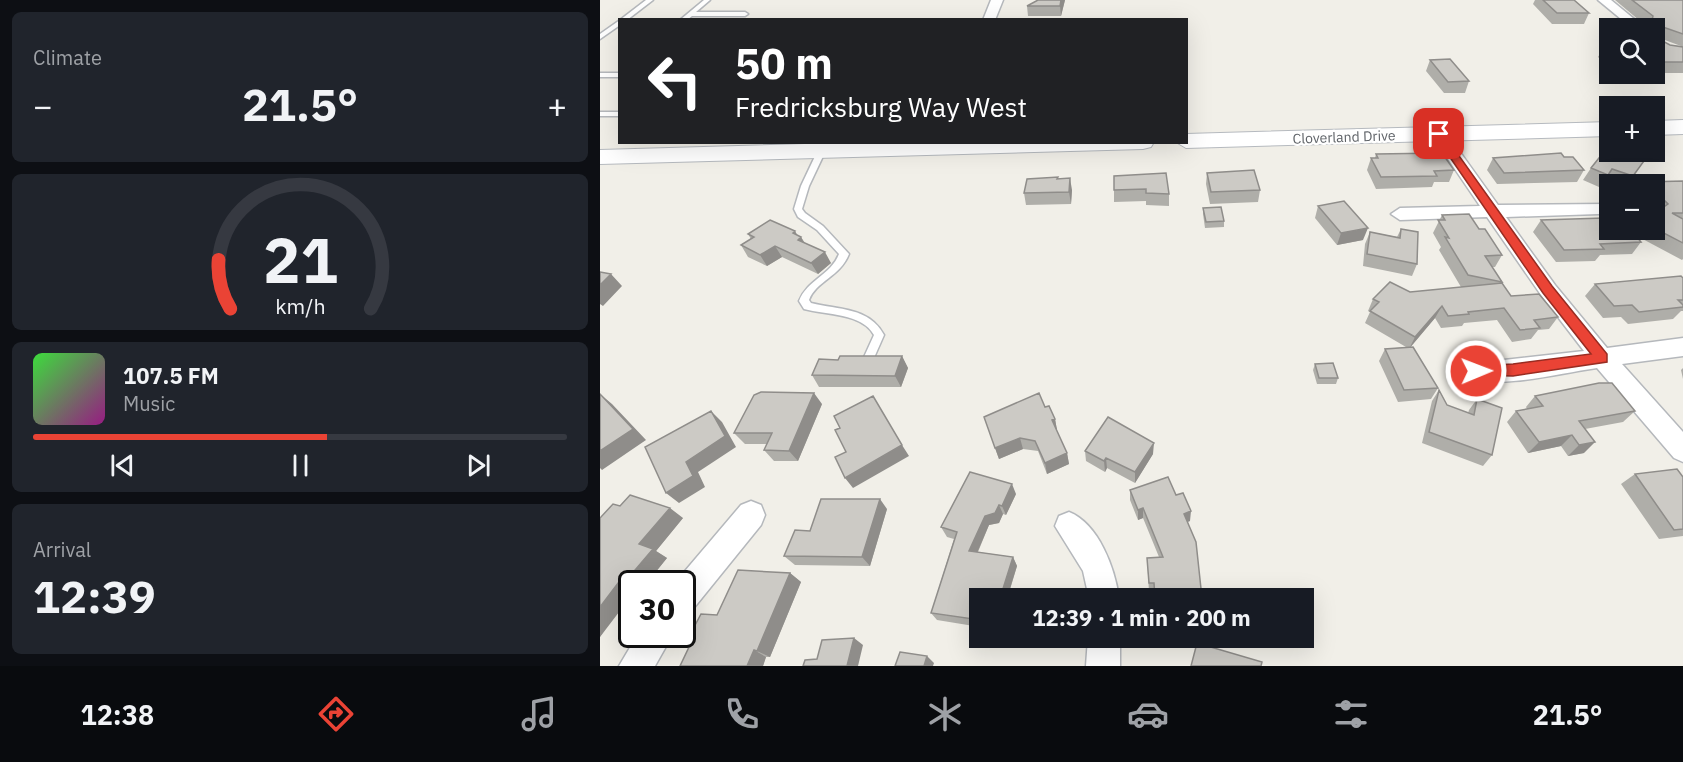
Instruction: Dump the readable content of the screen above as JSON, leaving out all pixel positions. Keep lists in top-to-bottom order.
{
  "streets": {
    "street": ["Cloverland Drive"]
  },
  "page": {
    "tile": [
      "Climate",
      ["Arrival", "12:39"]
    ],
    "map_buttons": ["+", "−"],
    "turn": ["50 m", "Fredricksburg Way West"],
    "heat": ["−", "21.5°", "+"],
    "song": ["107.5 FM", "Music"],
    "limit": "30",
    "trip": "12:39 · 1 min · 200 m",
    "tabs": ["12:38", "21.5°"],
    "gauge": ["21", "km/h"]
  }
}
